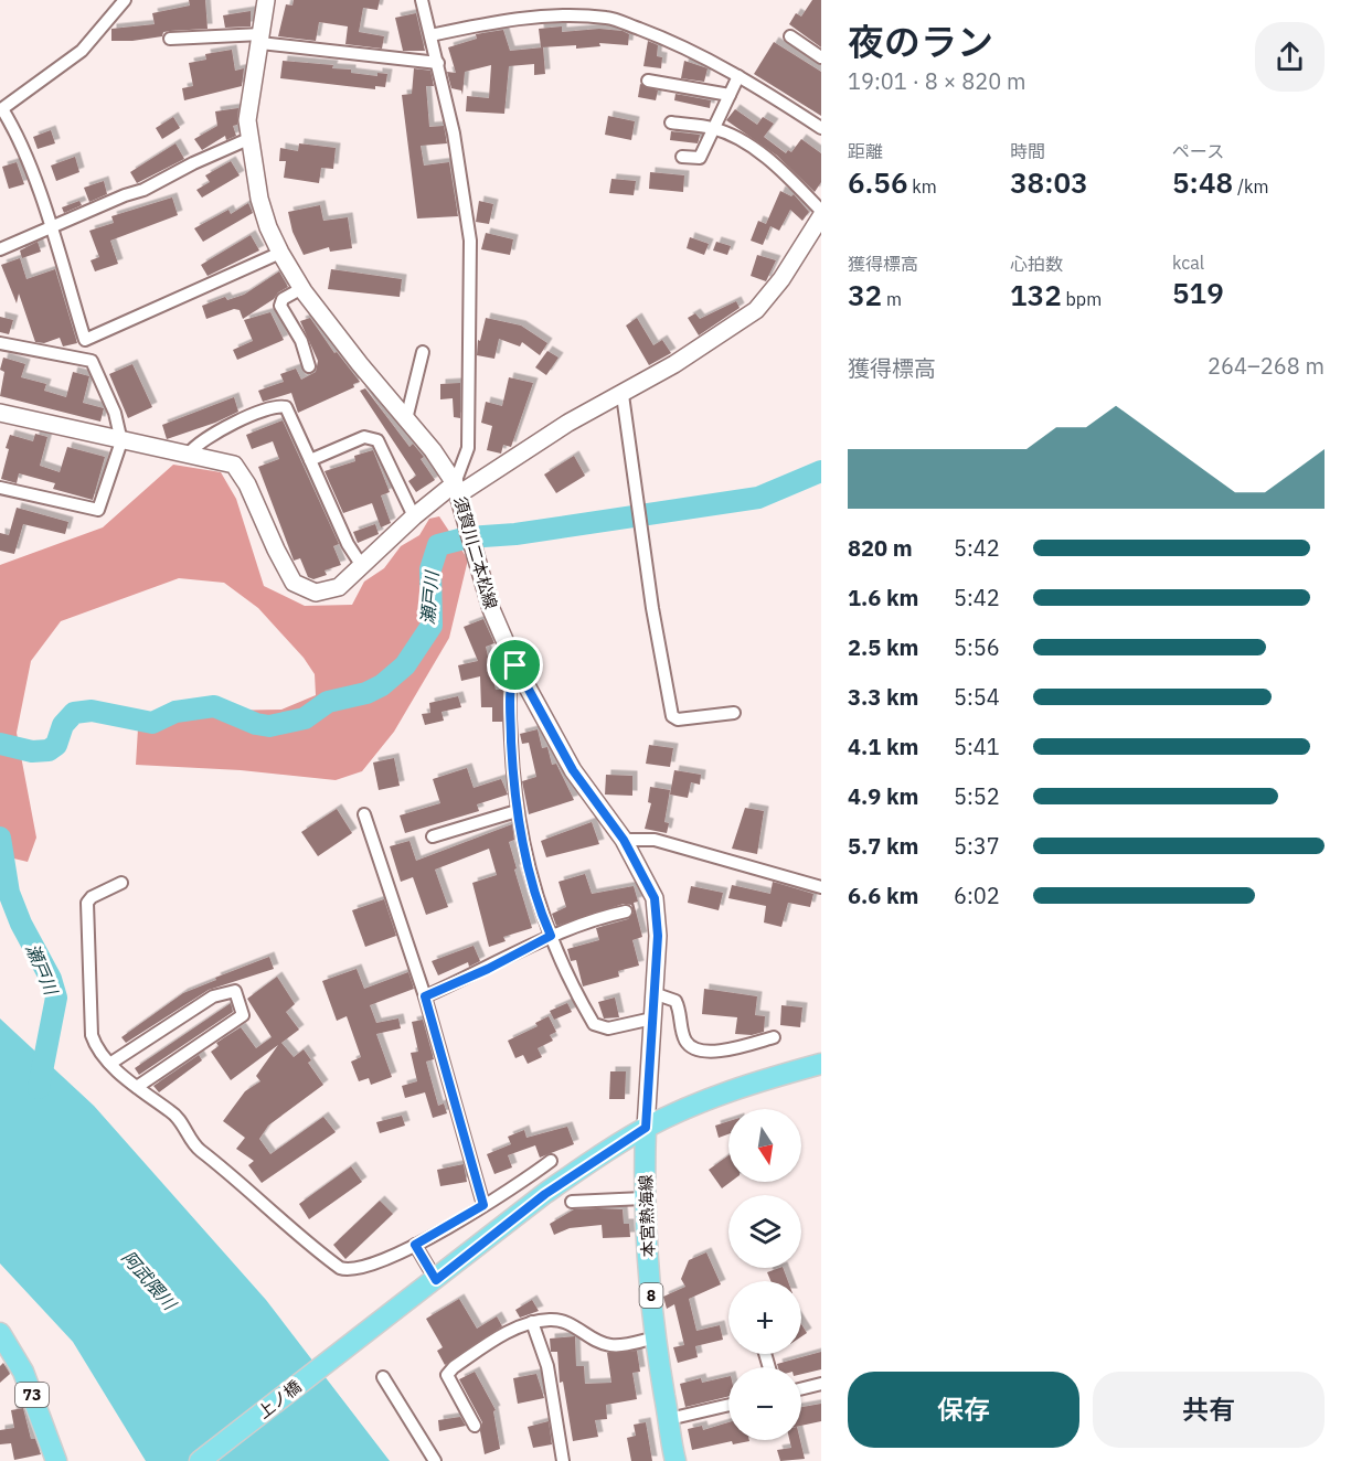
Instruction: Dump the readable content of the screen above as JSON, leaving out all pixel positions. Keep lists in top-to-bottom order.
{
  "streets": {
    "main road": [
      "須賀川二本松線",
      "本宮熱海線",
      "8",
      "73",
      "上ノ橋"
    ]
  },
  "crossings": [
    ["須賀川二本松線", "本宮熱海線"]
  ],
  "water": ["瀬戸川", "阿武隈川"],
  "north": "bottom",
  "page": {
    "heading": ["夜のラン", "19:01 · 8 × 820 m"],
    "stats": [
      ["距離", "6.56 km"],
      ["時間", "38:03"],
      ["ペース", "5:48 /km"],
      ["獲得標高", "32 m"],
      ["心拍数", "132 bpm"],
      ["kcal", "519"]
    ],
    "chart": ["獲得標高", "264–268 m"],
    "list": [
      {
        "name": "820 m",
        "note": "5:42"
      },
      {
        "name": "1.6 km",
        "note": "5:42"
      },
      {
        "name": "2.5 km",
        "note": "5:56"
      },
      {
        "name": "3.3 km",
        "note": "5:54"
      },
      {
        "name": "4.1 km",
        "note": "5:41"
      },
      {
        "name": "4.9 km",
        "note": "5:52"
      },
      {
        "name": "5.7 km",
        "note": "5:37"
      },
      {
        "name": "6.6 km",
        "note": "6:02"
      }
    ],
    "map_buttons": ["+", "−"],
    "buttons": ["保存", "共有"]
  }
}
